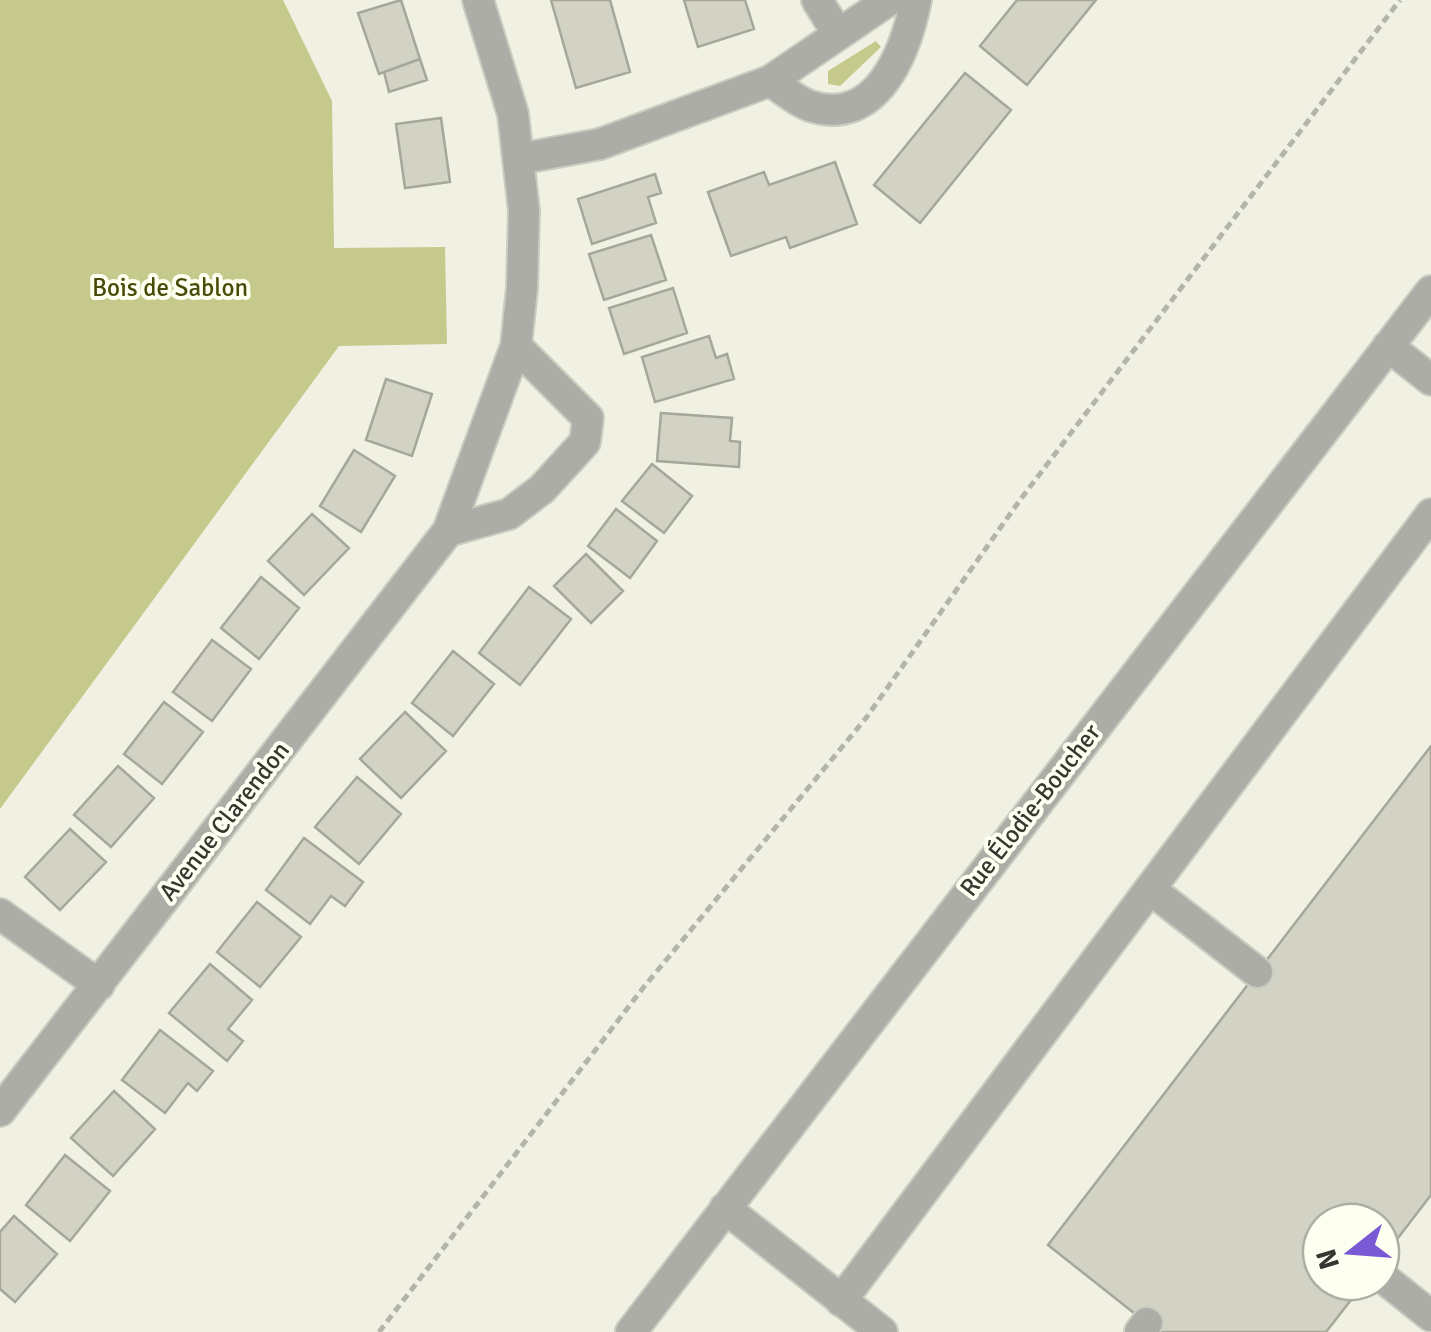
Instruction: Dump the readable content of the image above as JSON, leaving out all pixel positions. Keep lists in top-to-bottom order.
{
  "streets": {
    "street": ["Rue Élodie-Boucher", "Avenue Clarendon"]
  },
  "parks": ["Bois de Sablon"],
  "north": "left"
}
